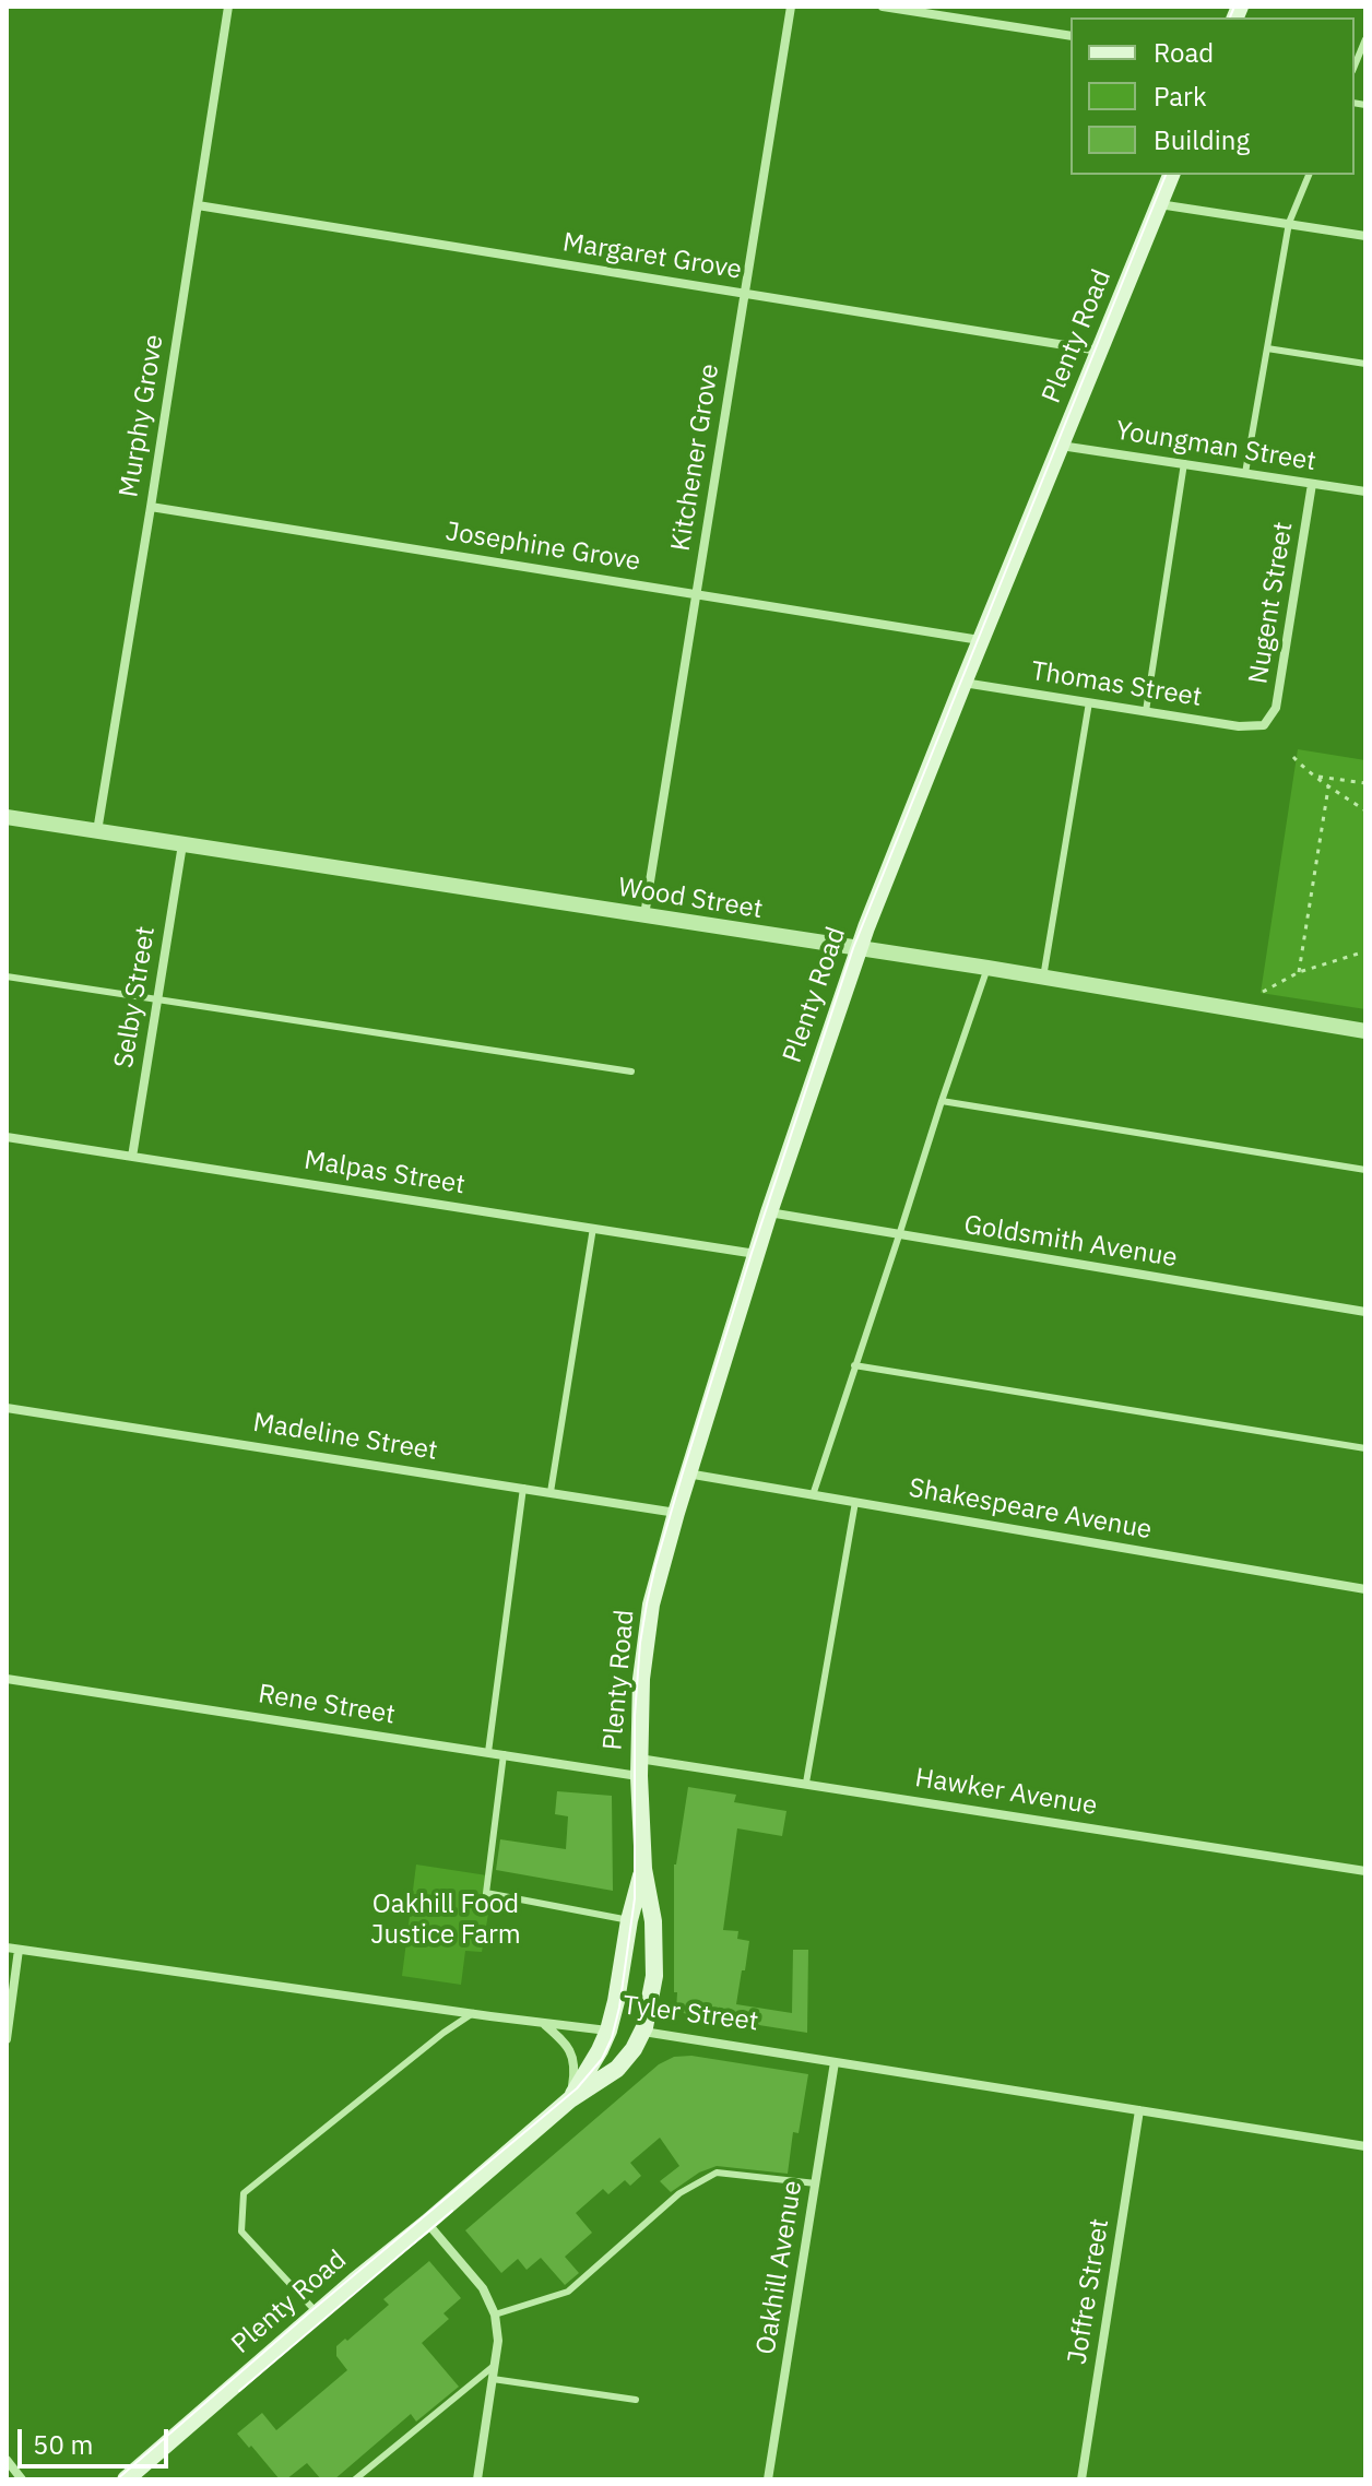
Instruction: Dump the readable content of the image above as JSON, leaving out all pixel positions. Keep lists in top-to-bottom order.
{
  "streets": {
    "main road": ["Plenty Road", "Tyler Street"],
    "street": [
      "Margaret Grove",
      "Murphy Grove",
      "Youngman Street",
      "Kitchener Grove",
      "Josephine Grove",
      "Nugent Street",
      "Thomas Street",
      "Wood Street",
      "Selby Street",
      "Malpas Street",
      "Goldsmith Avenue",
      "Madeline Street",
      "Shakespeare Avenue",
      "Rene Street",
      "Hawker Avenue",
      "Oakhill Avenue",
      "Joffre Street"
    ]
  },
  "crossings": [
    ["Margaret Grove", "Plenty Road"],
    ["Margaret Grove", "Murphy Grove"],
    ["Margaret Grove", "Kitchener Grove"],
    ["Plenty Road", "Youngman Street"],
    ["Plenty Road", "Josephine Grove"],
    ["Plenty Road", "Thomas Street"],
    ["Plenty Road", "Wood Street"],
    ["Plenty Road", "Malpas Street"],
    ["Plenty Road", "Goldsmith Avenue"],
    ["Plenty Road", "Madeline Street"],
    ["Plenty Road", "Shakespeare Avenue"],
    ["Plenty Road", "Rene Street"],
    ["Plenty Road", "Hawker Avenue"],
    ["Plenty Road", "Tyler Street"],
    ["Murphy Grove", "Josephine Grove"],
    ["Murphy Grove", "Wood Street"],
    ["Youngman Street", "Nugent Street"],
    ["Kitchener Grove", "Josephine Grove"],
    ["Kitchener Grove", "Wood Street"],
    ["Nugent Street", "Thomas Street"],
    ["Wood Street", "Selby Street"],
    ["Selby Street", "Malpas Street"],
    ["Rene Street", "Hawker Avenue"],
    ["Tyler Street", "Oakhill Avenue"],
    ["Tyler Street", "Joffre Street"]
  ],
  "parks": ["Oakhill Food Justice Farm"],
  "legend": ["Road", "Park", "Building"],
  "scale_bar": "50 m"
}
